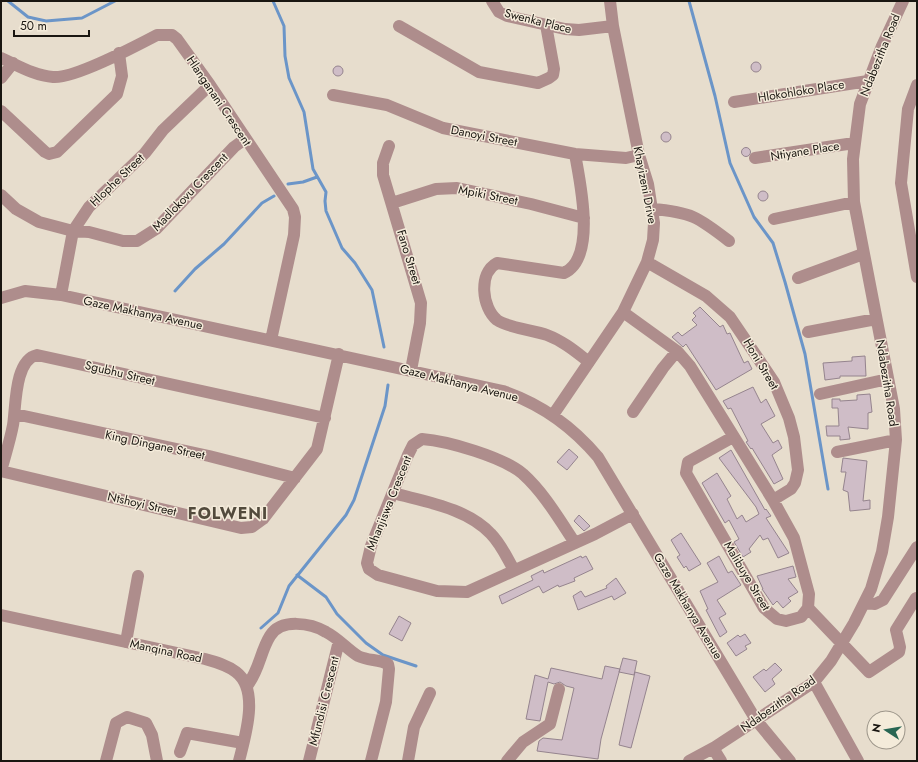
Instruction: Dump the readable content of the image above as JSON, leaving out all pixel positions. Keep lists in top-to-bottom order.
{
  "streets": {
    "street": [
      "Swenka Place",
      "Ndabezitha Road",
      "Hlokohloko Place",
      "Hlanganani Crescent",
      "Danoyi Street",
      "Ntiyane Place",
      "Hlophe Street",
      "Khayizeni Drive",
      "Madlokovu Crescent",
      "Mpiki Street",
      "Fano Street",
      "Gaze Makhanya Avenue",
      "Honi Street",
      "Sgubhu Street",
      "King Dingane Street",
      "Mhanjiswa Crescent",
      "Ntshoyi Street",
      "Malibuye Street",
      "Manqina Road",
      "Mfundisi Crescent"
    ]
  },
  "crossings": [
    ["Swenka Place", "Khayizeni Drive"],
    ["Ndabezitha Road", "Hlokohloko Place"],
    ["Ndabezitha Road", "Ntiyane Place"],
    ["Ndabezitha Road", "Gaze Makhanya Avenue"],
    ["Hlanganani Crescent", "Hlophe Street"],
    ["Hlanganani Crescent", "Madlokovu Crescent"],
    ["Hlanganani Crescent", "Gaze Makhanya Avenue"],
    ["Danoyi Street", "Khayizeni Drive"],
    ["Hlophe Street", "Madlokovu Crescent"],
    ["Hlophe Street", "Gaze Makhanya Avenue"],
    ["Khayizeni Drive", "Gaze Makhanya Avenue"],
    ["Khayizeni Drive", "Honi Street"],
    ["Mpiki Street", "Fano Street"],
    ["Fano Street", "Gaze Makhanya Avenue"],
    ["Gaze Makhanya Avenue", "Mhanjiswa Crescent"],
    ["Gaze Makhanya Avenue", "Ntshoyi Street"],
    ["Sgubhu Street", "King Dingane Street"],
    ["Sgubhu Street", "Ntshoyi Street"],
    ["King Dingane Street", "Ntshoyi Street"],
    ["Manqina Road", "Mfundisi Crescent"]
  ],
  "districts": ["FOLWENI"],
  "scale_bar": "50 m",
  "north": "left"
}
